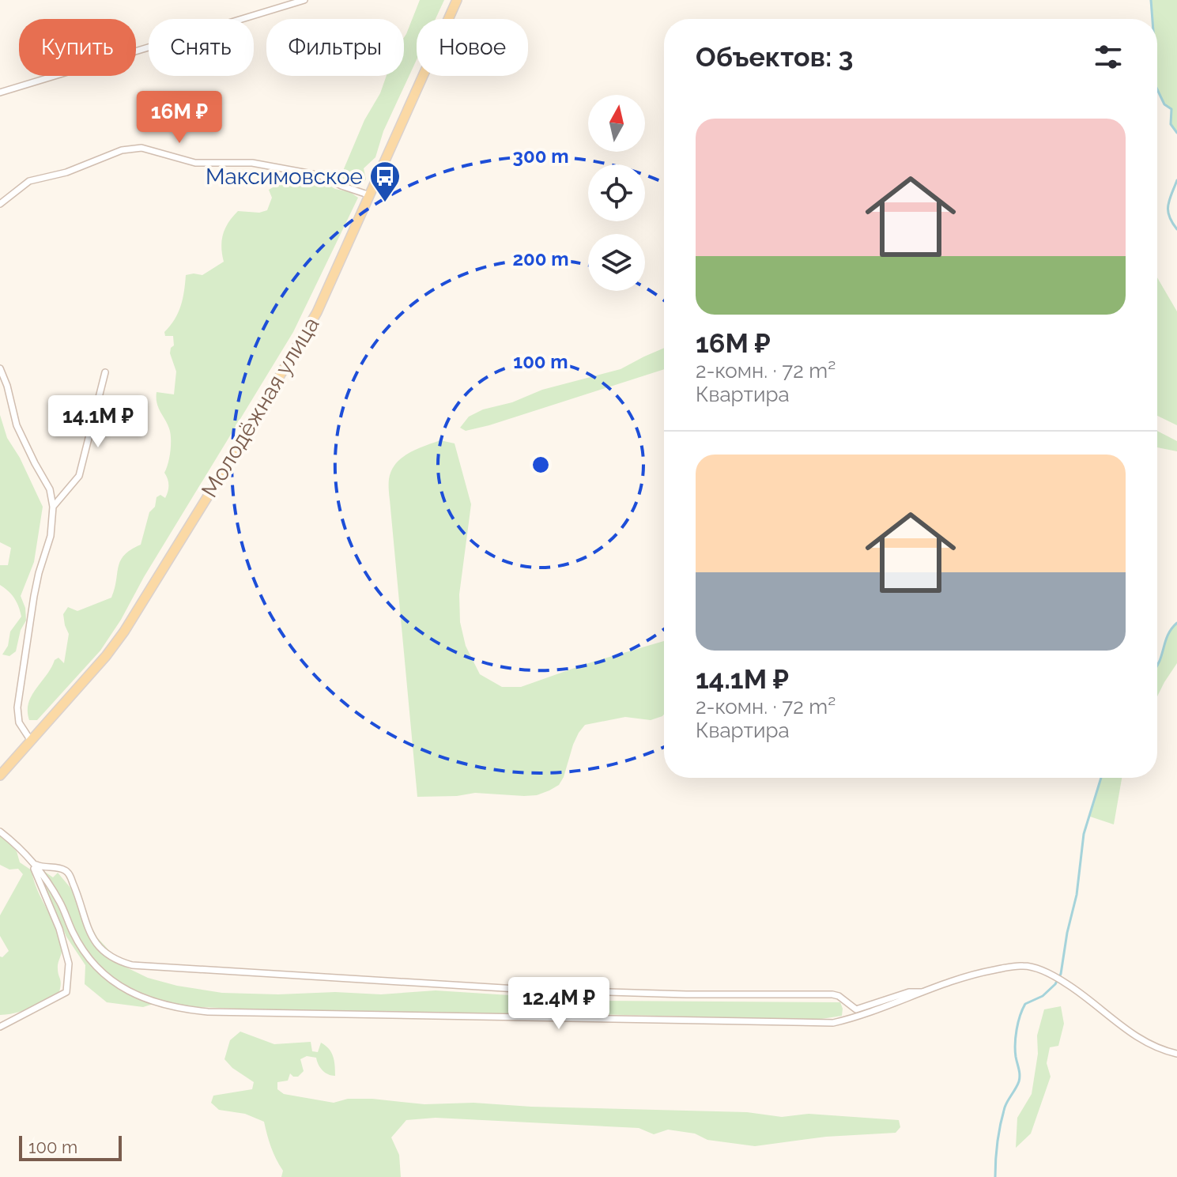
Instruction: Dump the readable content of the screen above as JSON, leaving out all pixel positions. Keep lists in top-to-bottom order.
{
  "streets": {
    "main road": ["Молодёжная улица"]
  },
  "places": {
    "bus stop": ["Максимовское"]
  },
  "scale_bar": "100 m",
  "north": "top",
  "page": {
    "chip": [
      "Купить",
      "Снять",
      "Фильтры",
      "Новое"
    ],
    "heading": "Объектов: 3",
    "price": ["16M ₽", "14.1M ₽", "12.4M ₽"],
    "list": [
      {
        "name": "16M ₽",
        "note": "2-комн. · 72 m² · Квартира"
      },
      {
        "name": "14.1M ₽",
        "note": "2-комн. · 72 m² · Квартира"
      }
    ],
    "scale": "100 m"
  },
  "rings": ["300 m", "200 m", "100 m"]
}
